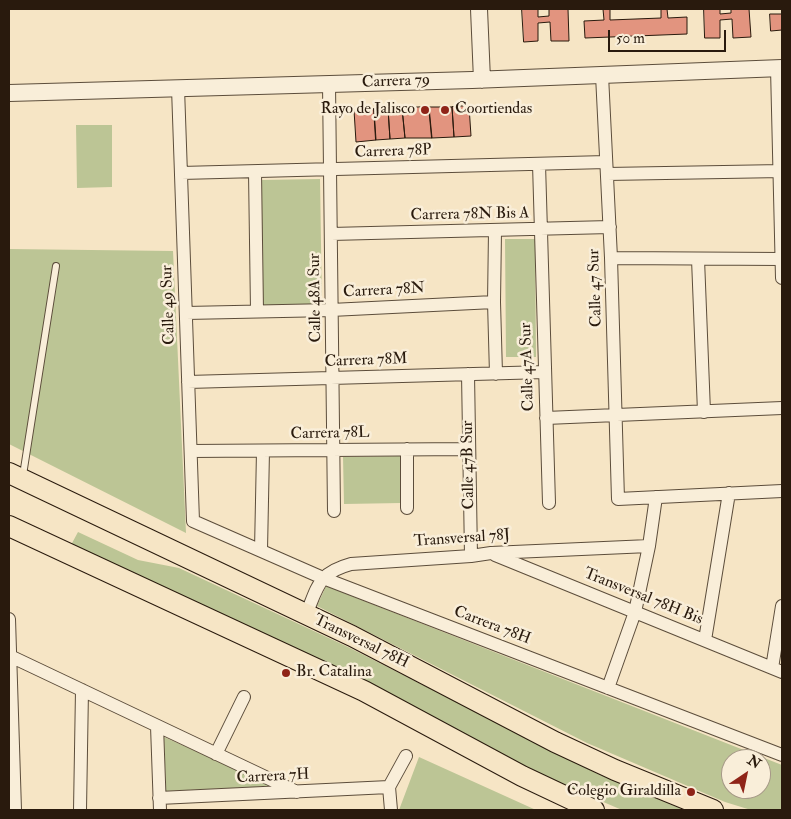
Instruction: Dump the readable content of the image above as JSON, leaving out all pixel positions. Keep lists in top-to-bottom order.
{
  "streets": {
    "main road": ["Transversal 78H"],
    "street": [
      "Carrera 79",
      "Carrera 78P",
      "Carrera 78N Bis A",
      "Calle 47 Sur",
      "Carrera 78N",
      "Calle 48A Sur",
      "Calle 49 Sur",
      "Carrera 78M",
      "Calle 47A Sur",
      "Carrera 78L",
      "Calle 47B Sur",
      "Transversal 78J",
      "Transversal 78H Bis",
      "Carrera 78H",
      "Carrera 7H"
    ]
  },
  "crossings": [
    ["Carrera 79", "Calle 47 Sur"],
    ["Carrera 79", "Calle 48A Sur"],
    ["Carrera 79", "Calle 49 Sur"],
    ["Carrera 78P", "Calle 47 Sur"],
    ["Carrera 78P", "Calle 48A Sur"],
    ["Carrera 78P", "Calle 49 Sur"],
    ["Carrera 78P", "Calle 47A Sur"],
    ["Carrera 78N Bis A", "Calle 47 Sur"],
    ["Carrera 78N Bis A", "Calle 48A Sur"],
    ["Carrera 78N Bis A", "Calle 47A Sur"],
    ["Carrera 78N", "Calle 48A Sur"],
    ["Carrera 78N", "Calle 49 Sur"],
    ["Calle 48A Sur", "Carrera 78M"],
    ["Calle 48A Sur", "Carrera 78L"],
    ["Calle 49 Sur", "Carrera 78M"],
    ["Calle 49 Sur", "Carrera 78L"],
    ["Calle 49 Sur", "Carrera 78H"],
    ["Carrera 78M", "Calle 47A Sur"],
    ["Carrera 78M", "Calle 47B Sur"],
    ["Carrera 78L", "Calle 47B Sur"],
    ["Calle 47B Sur", "Transversal 78J"],
    ["Transversal 78J", "Transversal 78H Bis"],
    ["Transversal 78J", "Carrera 78H"]
  ],
  "places": [
    "Rayo de Jalisco",
    "Coortiendas",
    "Br. Catalina",
    "Colegio Giraldilla"
  ],
  "scale_bar": "50 m",
  "north": "top right"
}
